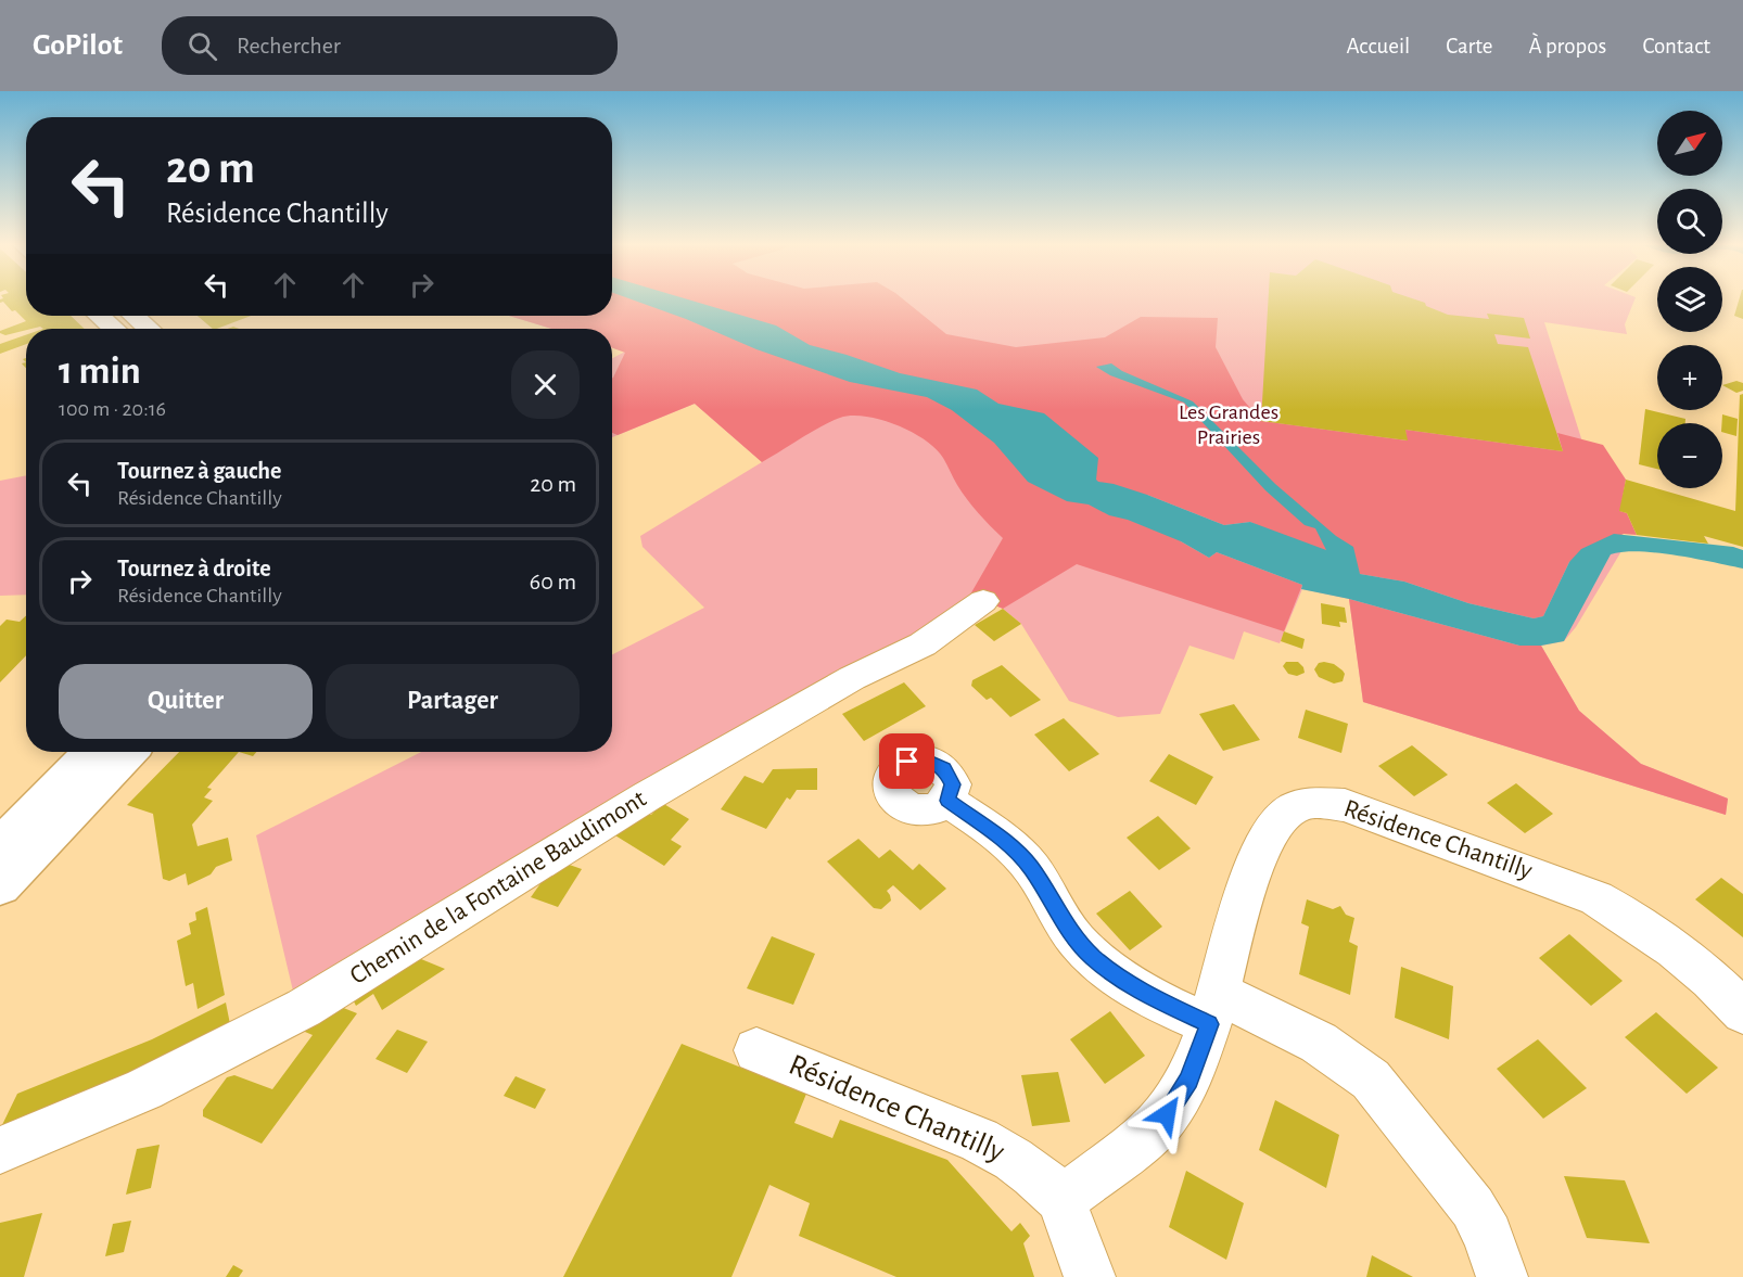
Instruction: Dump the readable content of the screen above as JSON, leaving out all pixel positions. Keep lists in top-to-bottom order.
{
  "streets": {
    "street": ["Résidence Chantilly", "Chemin de la Fontaine Baudimont"]
  },
  "parks": ["Les Grandes Prairies"],
  "north": "top right",
  "page": {
    "header": "GoPilot",
    "search": "Rechercher",
    "nav": [
      "Accueil",
      "Carte",
      "À propos",
      "Contact"
    ],
    "map_buttons": ["+", "−"],
    "turn": ["20 m", "Résidence Chantilly"],
    "heading": ["1 min", "100 m · 20:16"],
    "list": [
      {
        "name": "Tournez à gauche",
        "note": "Résidence Chantilly",
        "value": "20 m"
      },
      {
        "name": "Tournez à droite",
        "note": "Résidence Chantilly",
        "value": "60 m"
      }
    ],
    "buttons": ["Quitter", "Partager"]
  }
}
